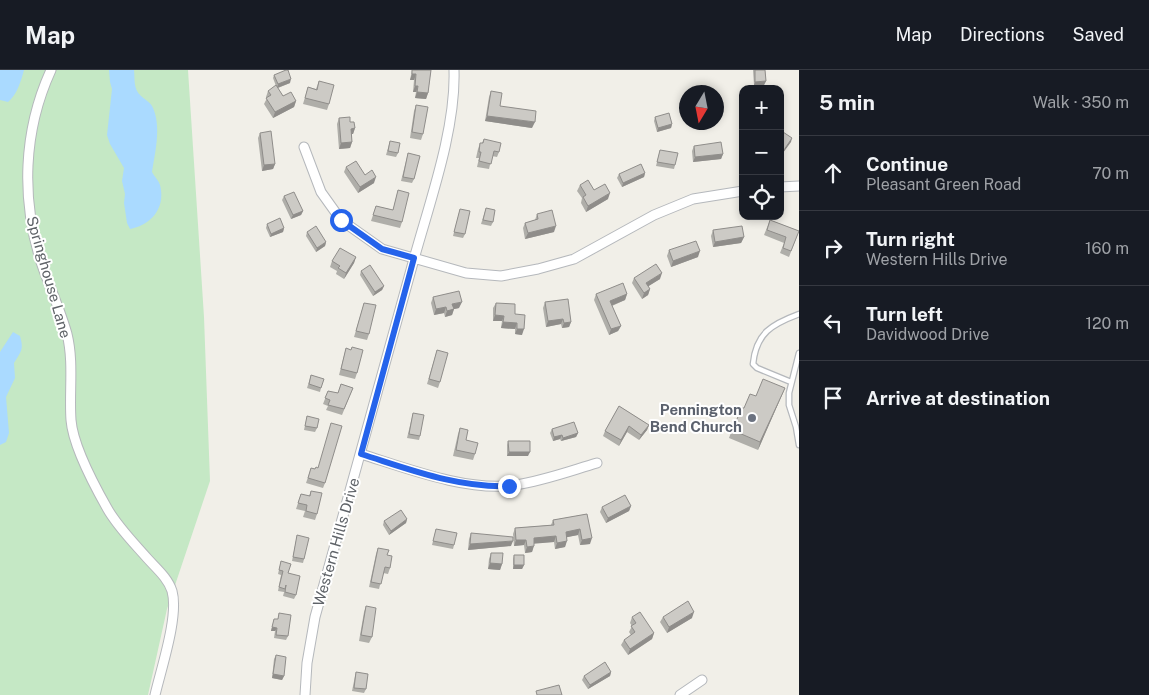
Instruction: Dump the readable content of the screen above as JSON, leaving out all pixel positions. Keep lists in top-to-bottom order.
{
  "streets": {
    "street": ["Springhouse Lane", "Western Hills Drive"]
  },
  "places": ["Pennington Bend Church"],
  "north": "bottom",
  "page": {
    "header": "Map",
    "nav": ["Map", "Directions", "Saved"],
    "heading": ["5 min", "Walk · 350 m"],
    "map_buttons": ["+", "−"],
    "list": [
      ["Continue", "Pleasant Green Road", "70 m"],
      ["Turn right", "Western Hills Drive", "160 m"],
      ["Turn left", "Davidwood Drive", "120 m"],
      "Arrive at destination"
    ]
  }
}
